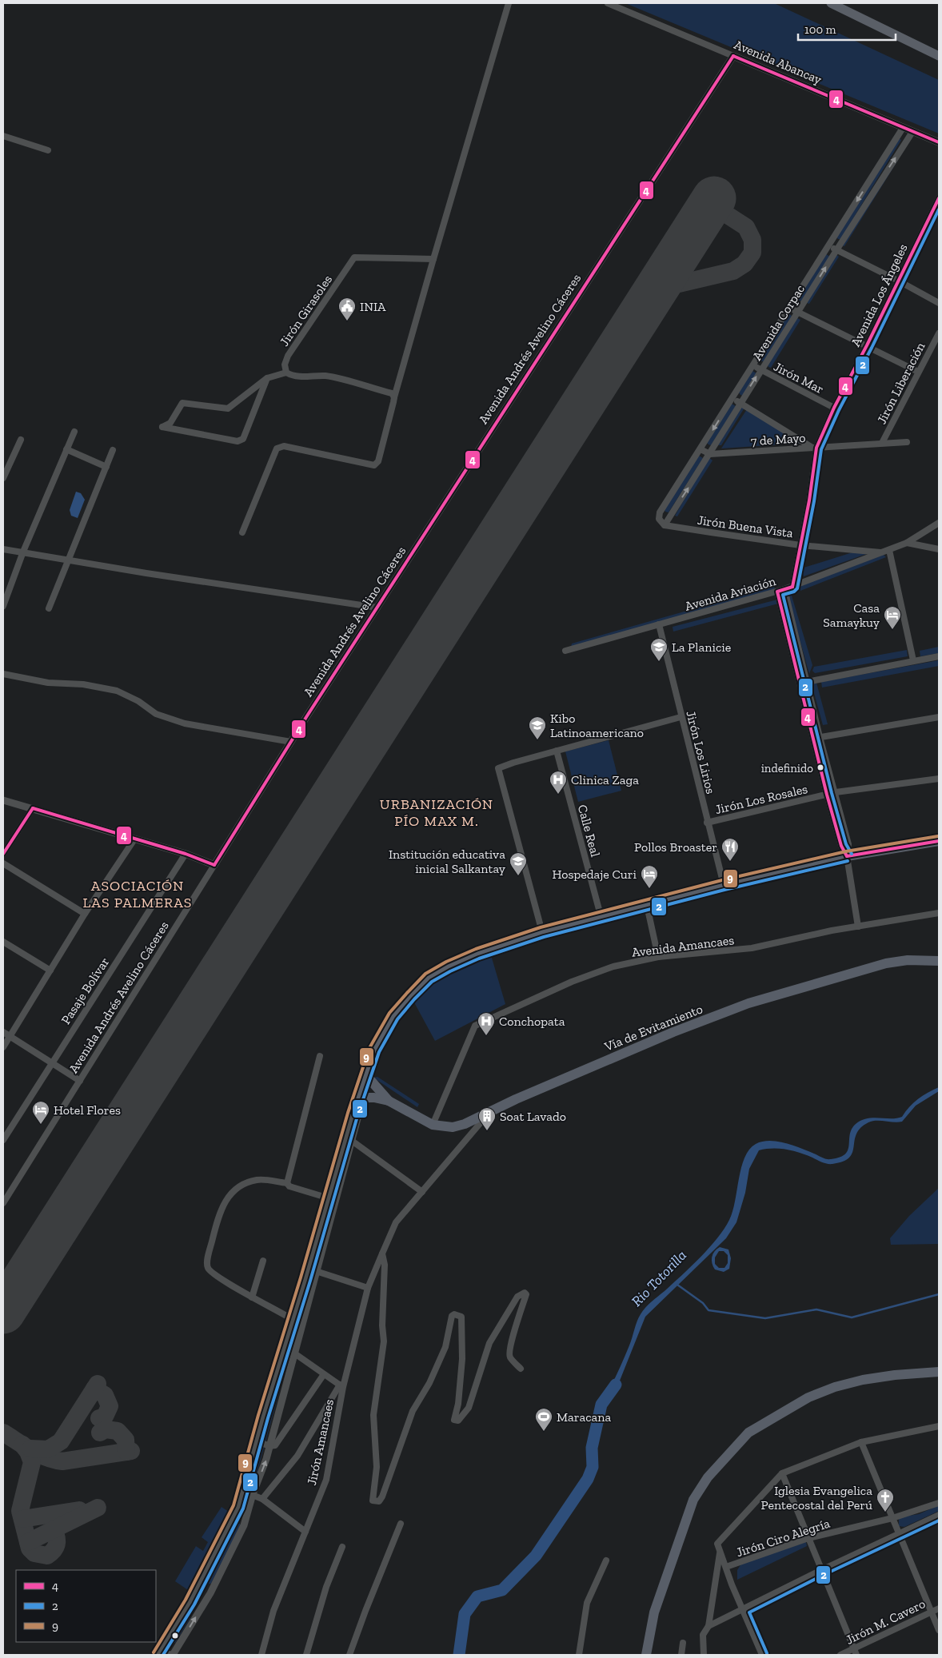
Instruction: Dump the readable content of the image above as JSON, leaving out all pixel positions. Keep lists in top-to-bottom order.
{
  "streets": {
    "highway": ["Vía de Evitamiento"],
    "street": [
      "Avenida Abancay",
      "Avenida Los Ángeles",
      "Jirón Girasoles",
      "Avenida Corpac",
      "Avenida Andrés Avelino Cáceres",
      "Jirón Mar",
      "Jirón Liberación",
      "7 de Mayo",
      "Jirón Buena Vista",
      "Avenida Aviación",
      "Jirón Los Lirios",
      "Jirón Los Rosales",
      "Calle Real",
      "Avenida Amancaes",
      "Pasaje Bolívar",
      "Jirón Amancaes",
      "Jirón Ciro Alegría",
      "Jirón M. Cavero"
    ]
  },
  "crossings": [
    ["Avenida Abancay", "Avenida Corpac"],
    ["Avenida Abancay", "Avenida Andrés Avelino Cáceres"],
    ["Avenida Los Ángeles", "Jirón Mar"],
    ["Avenida Los Ángeles", "7 de Mayo"],
    ["Avenida Los Ángeles", "Jirón Buena Vista"],
    ["Avenida Los Ángeles", "Avenida Aviación"],
    ["Avenida Corpac", "Jirón Mar"],
    ["Avenida Corpac", "7 de Mayo"],
    ["Avenida Corpac", "Jirón Buena Vista"],
    ["Jirón Liberación", "7 de Mayo"],
    ["Jirón Buena Vista", "Avenida Aviación"],
    ["Avenida Aviación", "Jirón Los Lirios"],
    ["Jirón Los Lirios", "Jirón Los Rosales"],
    ["Avenida Amancaes", "Vía de Evitamiento"],
    ["Vía de Evitamiento", "Jirón Amancaes"]
  ],
  "districts": ["URBANIZACIÓN PÍO MAX M.", "ASOCIACIÓN LAS PALMERAS"],
  "water": ["Rio Totorilla"],
  "places": {
    "public building": ["INIA"],
    "hotel": ["Casa Samaykuy", "Hospedaje Curi", "Hotel Flores"],
    "school or university": ["La Planicie", "Kibo Latinoamericano", "Institución educativa inicial Salkantay"],
    "other": ["indefinido"],
    "hospital": ["Clinica Zaga", "Conchopata"],
    "restaurant": ["Pollos Broaster"],
    "building": ["Soat Lavado"],
    "sports": ["Maracana"],
    "church": ["Iglesia Evangelica Pentecostal del Perú"]
  },
  "lines": ["transit line 4", "transit line 2", "transit line 9"],
  "legend": ["4", "2", "9"],
  "scale_bar": "100 m"
}
